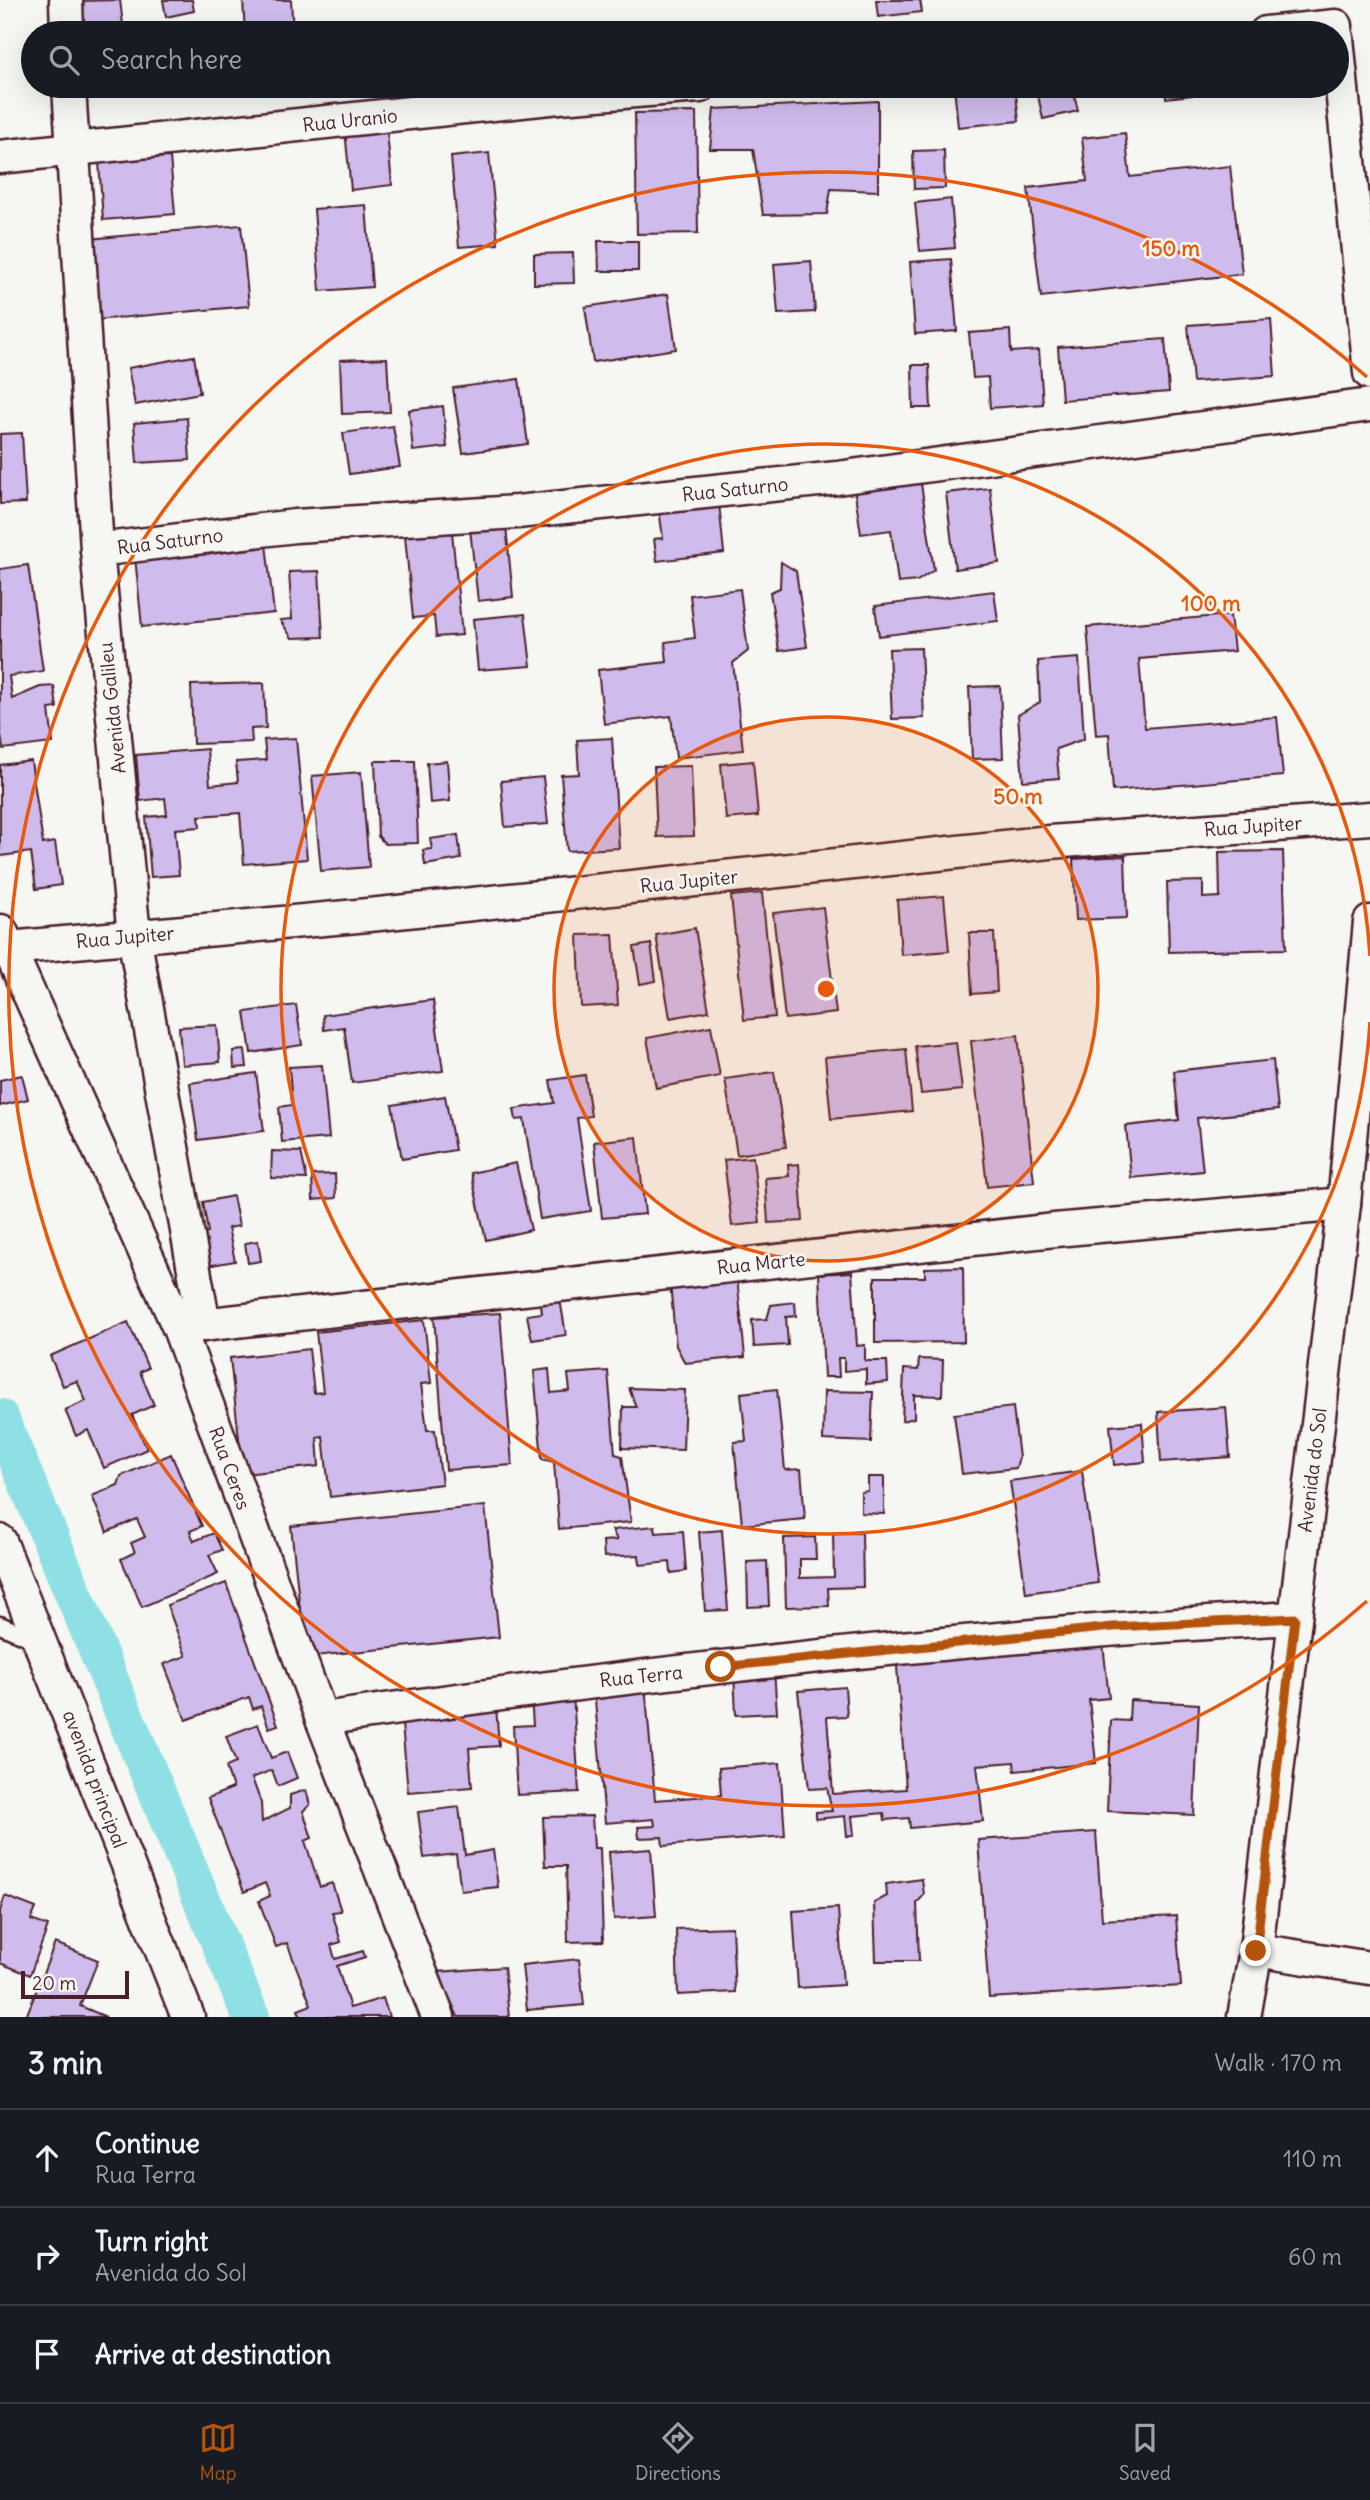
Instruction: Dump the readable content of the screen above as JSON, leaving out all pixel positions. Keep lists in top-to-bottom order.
{
  "streets": {
    "street": [
      "Rua Uranio",
      "Rua Saturno",
      "Avenida Galileu",
      "Rua Jupiter",
      "Rua Marte",
      "Rua Ceres",
      "Avenida do Sol",
      "Rua Terra",
      "avenida principal"
    ]
  },
  "crossings": [
    ["Rua Uranio", "Avenida Galileu"],
    ["Rua Saturno", "Avenida Galileu"],
    ["Avenida Galileu", "Rua Jupiter"],
    ["Avenida Galileu", "Rua Marte"],
    ["Avenida Galileu", "Rua Ceres"],
    ["Rua Jupiter", "Rua Ceres"],
    ["Rua Marte", "Rua Ceres"],
    ["Rua Marte", "Avenida do Sol"],
    ["Rua Ceres", "Rua Terra"],
    ["Avenida do Sol", "Rua Terra"]
  ],
  "scale_bar": "20 m",
  "page": {
    "search": "Search here",
    "scale": "20 m",
    "heading": ["3 min", "Walk · 170 m"],
    "list": [
      ["Continue", "Rua Terra", "110 m"],
      ["Turn right", "Avenida do Sol", "60 m"],
      "Arrive at destination"
    ],
    "nav": ["Map", "Directions", "Saved"]
  },
  "rings": ["150 m", "100 m", "50 m"]
}
